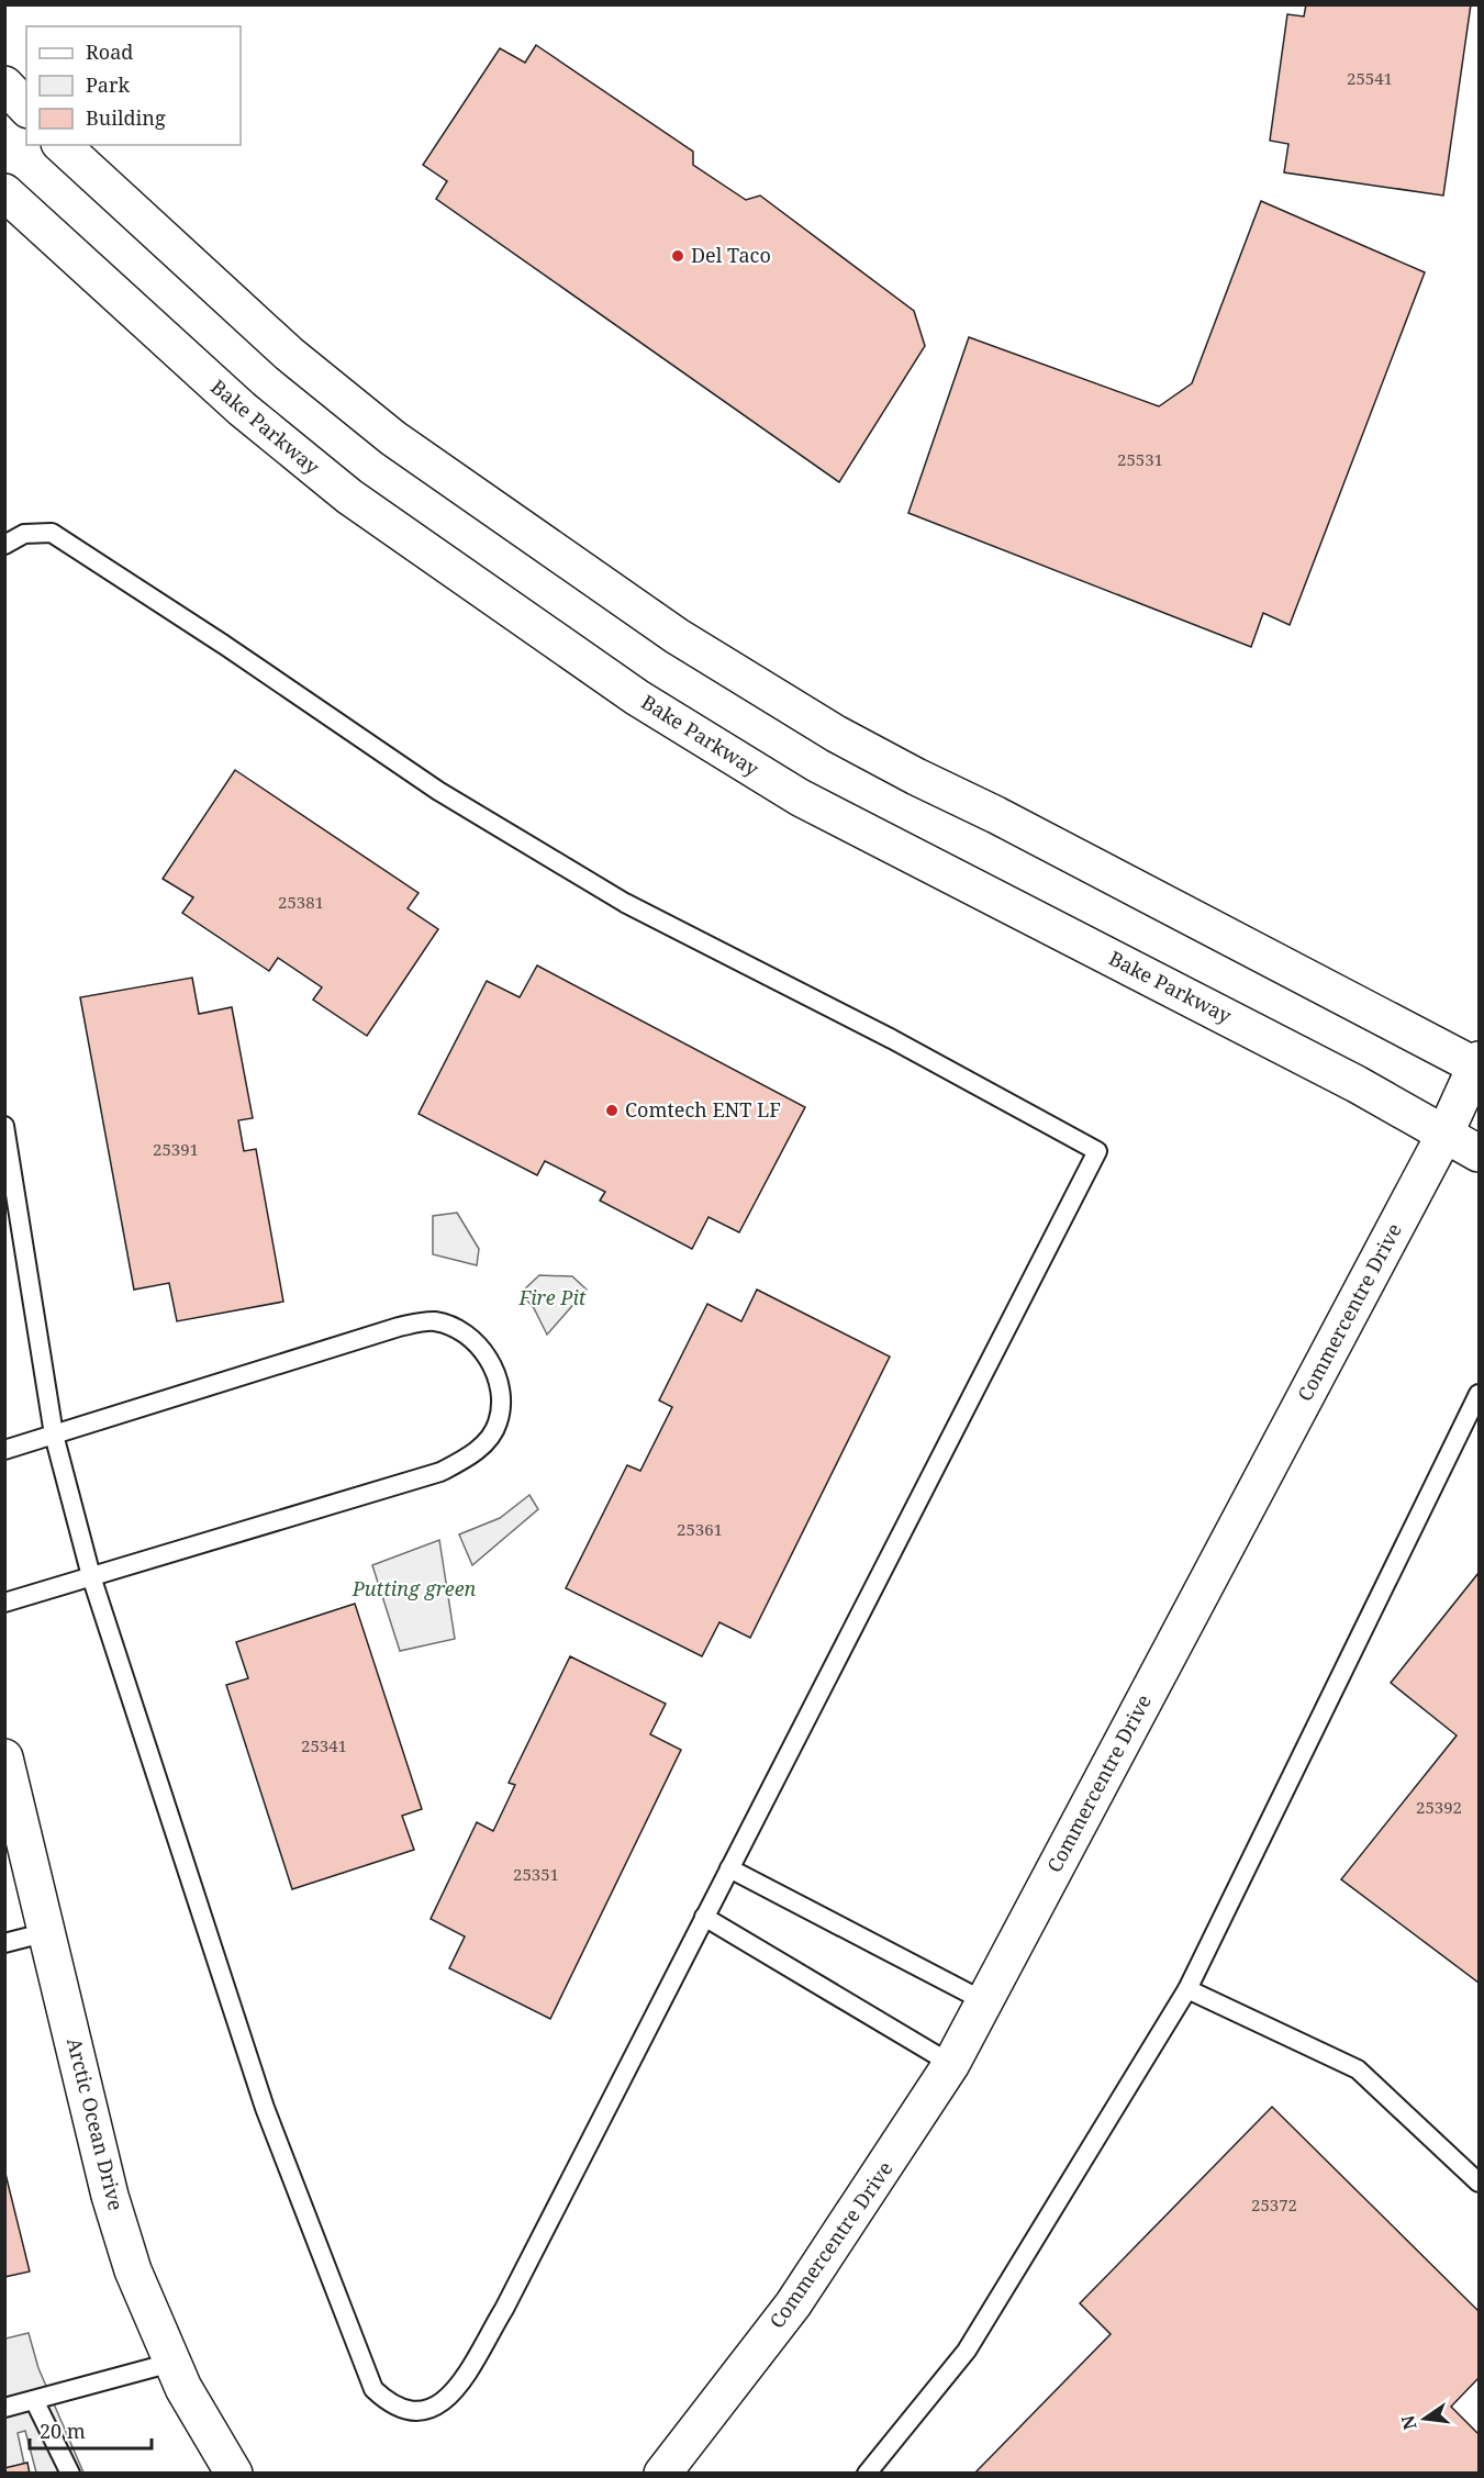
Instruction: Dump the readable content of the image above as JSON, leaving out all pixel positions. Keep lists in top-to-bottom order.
{
  "streets": {
    "main road": ["Bake Parkway", "Commercentre Drive", "Arctic Ocean Drive"]
  },
  "crossings": [
    ["Bake Parkway", "Commercentre Drive"]
  ],
  "parks": ["Fire Pit", "Putting green"],
  "places": ["Del Taco", "Comtech ENT LF"],
  "house_numbers": [
    "25541",
    "25531",
    "25381",
    "25391",
    "25361",
    "25341",
    "25392",
    "25351",
    "25372"
  ],
  "legend": ["Road", "Park", "Building"],
  "scale_bar": "20 m",
  "north": "left"
}
